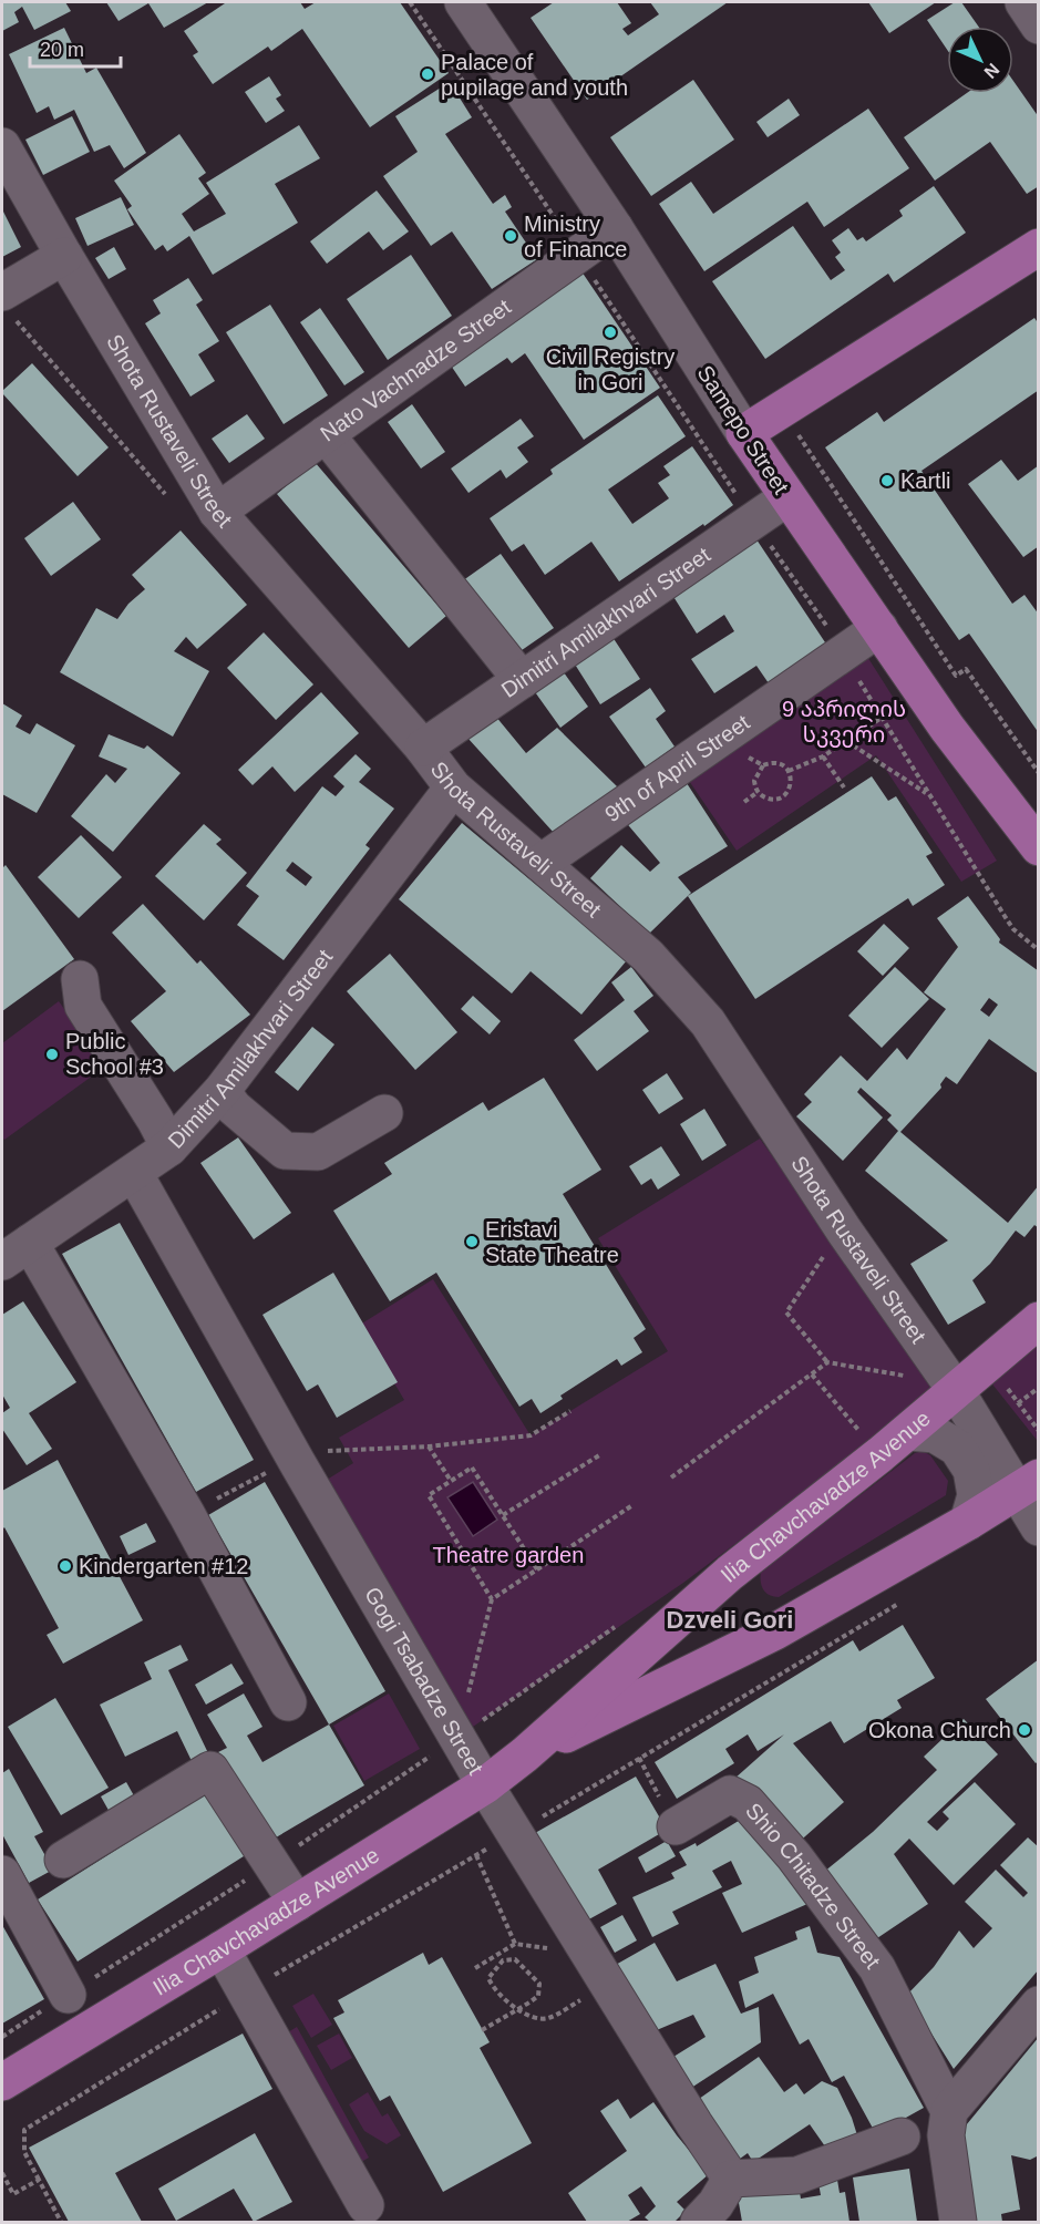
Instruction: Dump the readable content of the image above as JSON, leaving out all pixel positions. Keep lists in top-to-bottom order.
{
  "streets": {
    "main road": ["Samepo Street", "Ilia Chavchavadze Avenue"],
    "street": [
      "Nato Vachnadze Street",
      "Shota Rustaveli Street",
      "Dimitri Amilakhvari Street",
      "9th of April Street",
      "Gogi Tsabadze Street",
      "Shio Chitadze Street"
    ]
  },
  "crossings": [
    ["Nato Vachnadze Street", "Shota Rustaveli Street"],
    ["Nato Vachnadze Street", "Samepo Street"],
    ["Shota Rustaveli Street", "Dimitri Amilakhvari Street"],
    ["Shota Rustaveli Street", "9th of April Street"],
    ["Shota Rustaveli Street", "Ilia Chavchavadze Avenue"],
    ["Samepo Street", "Dimitri Amilakhvari Street"],
    ["Samepo Street", "9th of April Street"],
    ["Dimitri Amilakhvari Street", "Gogi Tsabadze Street"],
    ["Ilia Chavchavadze Avenue", "Gogi Tsabadze Street"]
  ],
  "districts": ["Dzveli Gori"],
  "parks": ["9 აპრილის სკვერი", "Theatre garden"],
  "places": [
    "Palace of pupilage and youth",
    "Ministry of Finance",
    "Civil Registry in Gori",
    "Kartli",
    "Public School #3",
    "Eristavi State Theatre",
    "Kindergarten #12",
    "Okona Church"
  ],
  "scale_bar": "20 m",
  "north": "bottom right"
}
